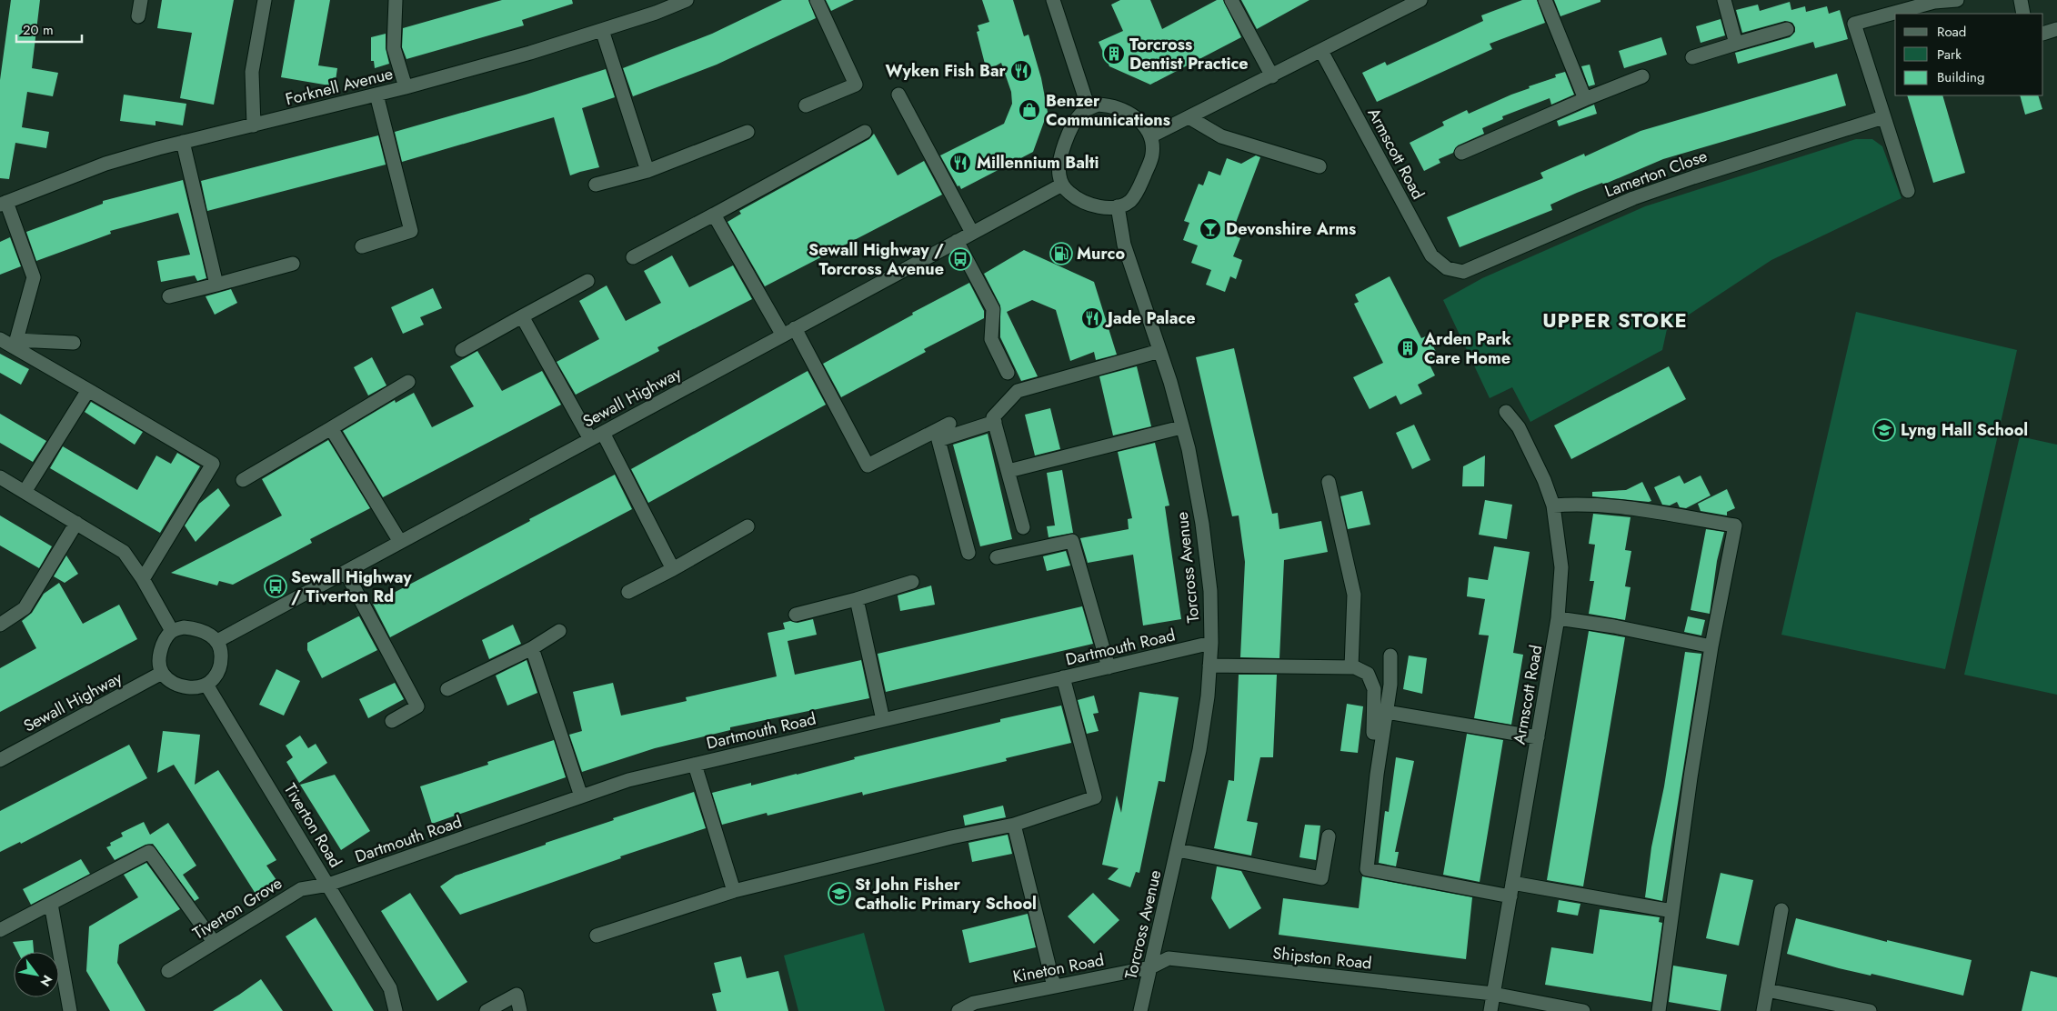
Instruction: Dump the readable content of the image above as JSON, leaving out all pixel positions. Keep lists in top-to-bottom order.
{
  "streets": {
    "street": [
      "Forknell Avenue",
      "Armscott Road",
      "Lamerton Close",
      "Sewall Highway",
      "Torcross Avenue",
      "Dartmouth Road",
      "Tiverton Road",
      "Tiverton Grove",
      "Shipston Road",
      "Kineton Road"
    ]
  },
  "crossings": [
    ["Armscott Road", "Lamerton Close"],
    ["Armscott Road", "Shipston Road"],
    ["Sewall Highway", "Torcross Avenue"],
    ["Sewall Highway", "Tiverton Road"],
    ["Torcross Avenue", "Dartmouth Road"],
    ["Torcross Avenue", "Shipston Road"],
    ["Torcross Avenue", "Kineton Road"],
    ["Dartmouth Road", "Tiverton Road"],
    ["Dartmouth Road", "Tiverton Grove"],
    ["Tiverton Road", "Tiverton Grove"],
    ["Shipston Road", "Kineton Road"]
  ],
  "districts": ["UPPER STOKE"],
  "places": {
    "building": ["Torcross Dentist Practice", "Arden Park Care Home"],
    "restaurant": ["Wyken Fish Bar", "Millennium Balti", "Jade Palace"],
    "shop": ["Benzer Communications"],
    "bar": ["Devonshire Arms"],
    "fuel station": ["Murco"],
    "bus stop": ["Sewall Highway / Torcross Avenue", "Sewall Highway / Tiverton Rd"],
    "school or university": ["Lyng Hall School", "St John Fisher Catholic Primary School"]
  },
  "legend": ["Road", "Park", "Building"],
  "scale_bar": "20 m",
  "north": "bottom right"
}
